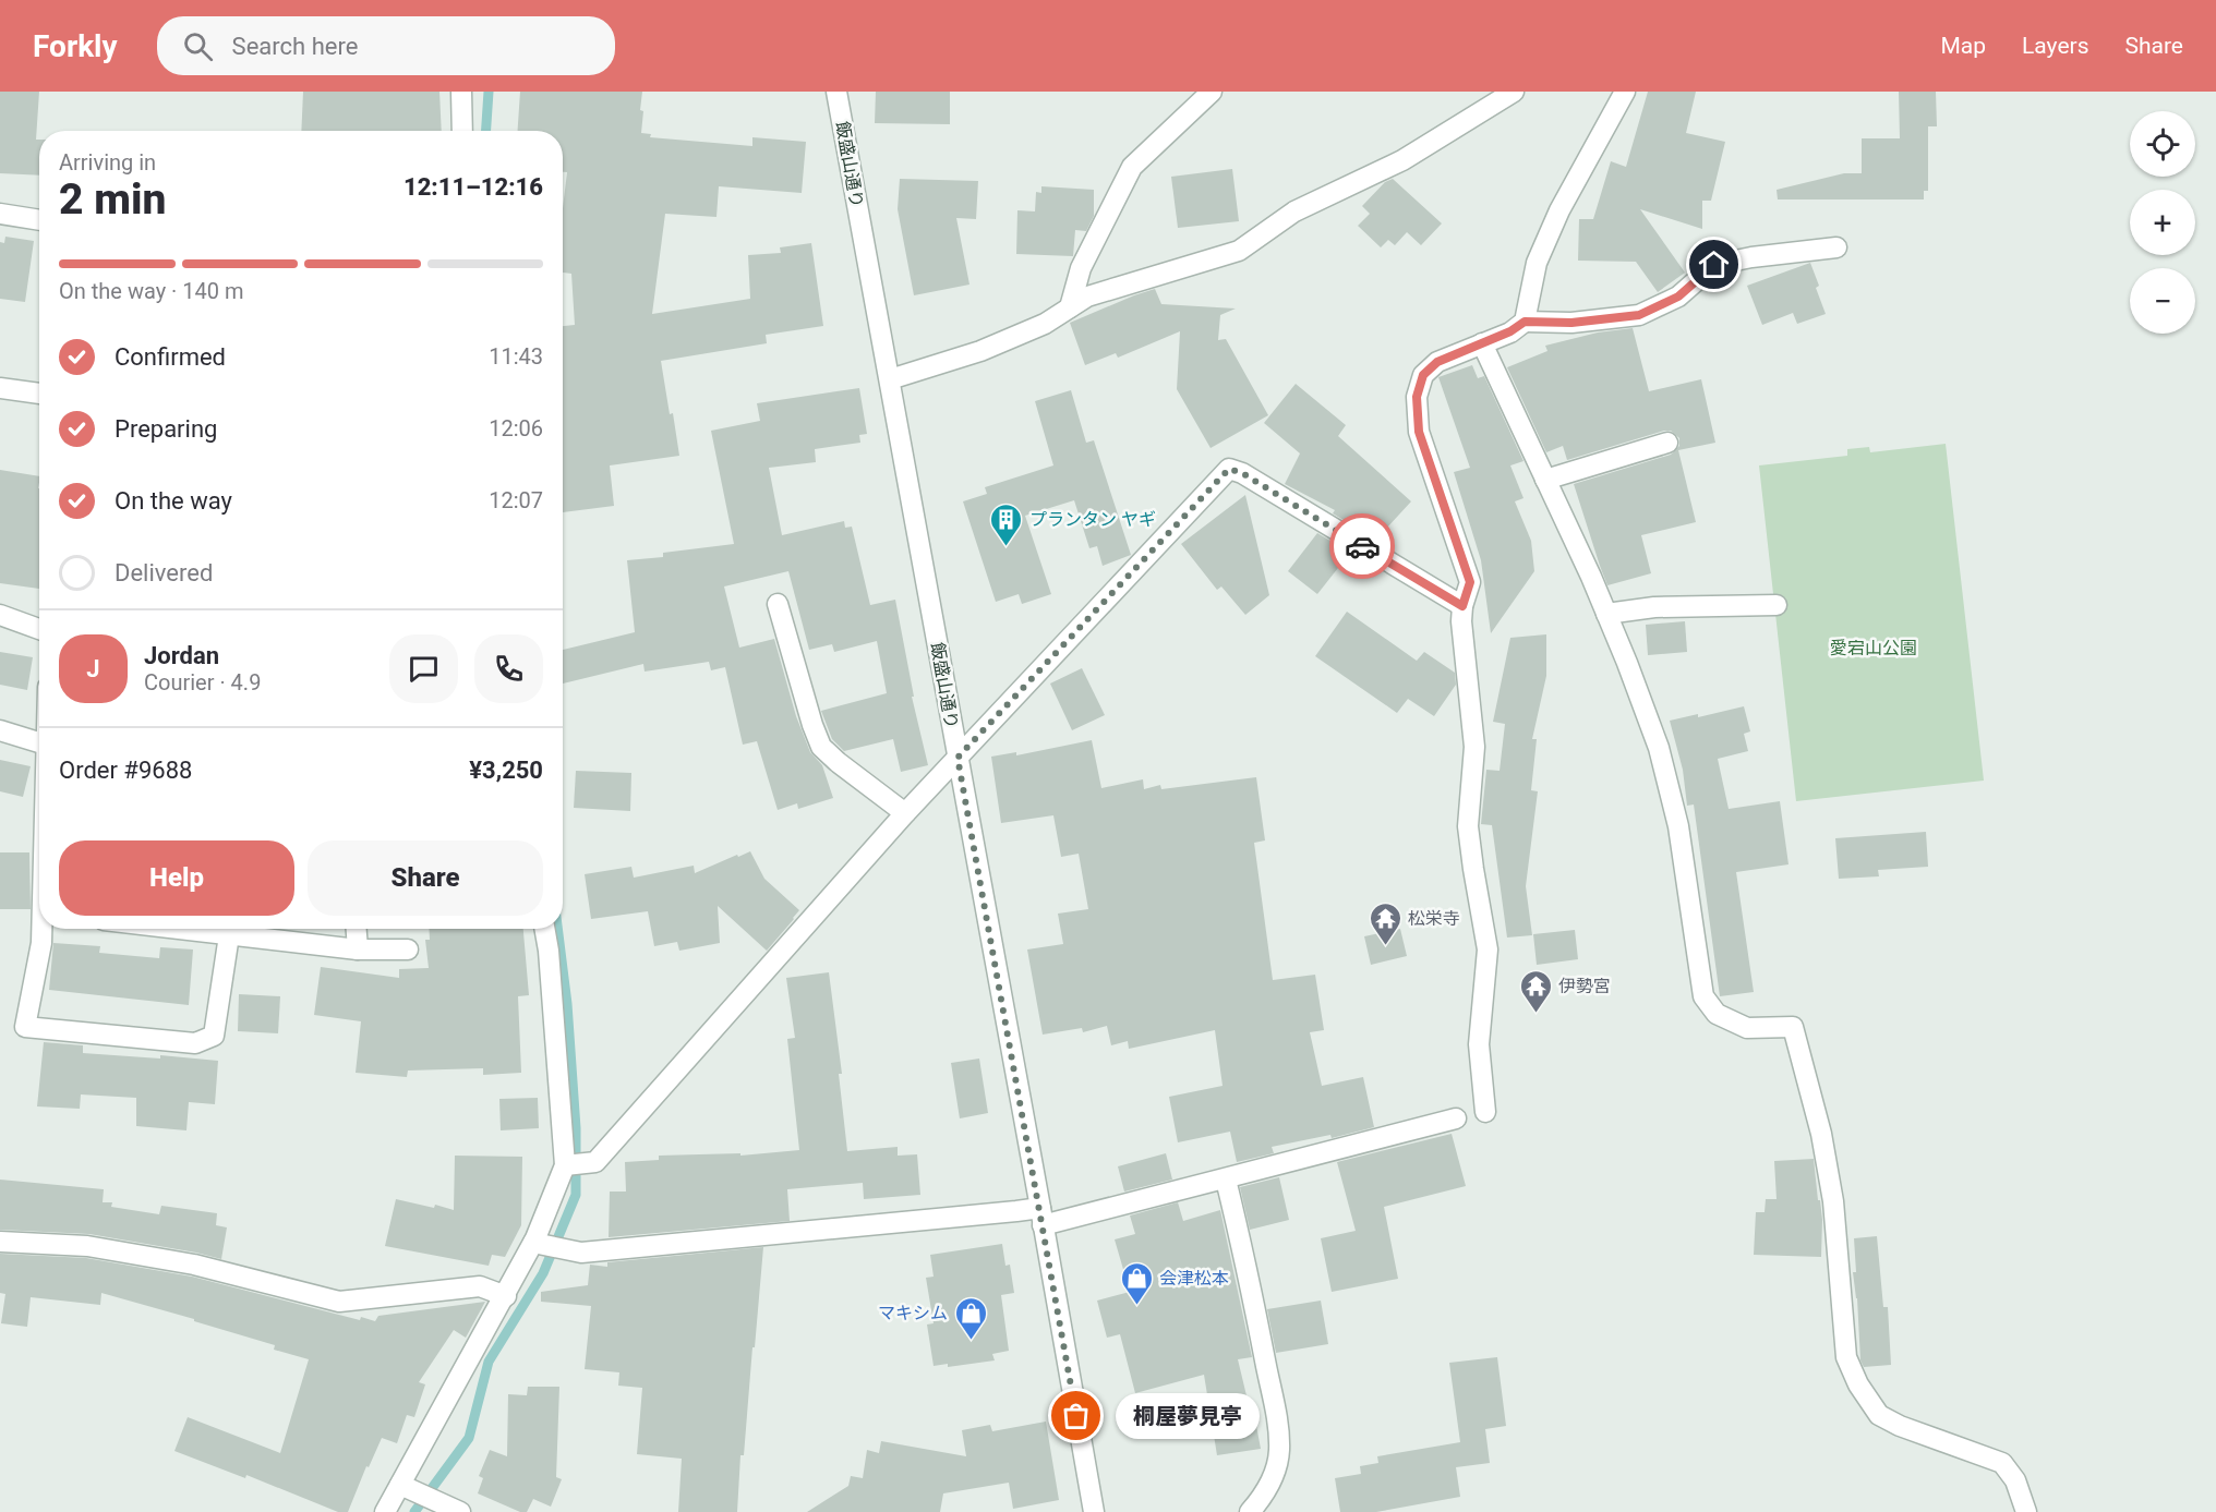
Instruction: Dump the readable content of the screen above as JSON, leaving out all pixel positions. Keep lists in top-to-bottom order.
{
  "streets": {
    "street": ["飯盛山通り"]
  },
  "parks": ["愛宕山公園"],
  "places": {
    "building": ["プランタン ヤギ"],
    "temple": ["松栄寺", "伊勢宮"],
    "shop": ["会津松本", "マキシム"],
    "other": ["桐屋夢見亭"]
  },
  "page": {
    "header": "Forkly",
    "search": "Search here",
    "nav": ["Map", "Layers", "Share"],
    "map_buttons": ["+", "−"],
    "heading": ["2 min", "Arriving in", "12:11–12:16"],
    "panel": [
      "Jordan",
      "Courier · 4.9",
      "Order #9688",
      "¥3,250"
    ],
    "bar": "On the way · 140 m",
    "list": [
      ["Confirmed", "11:43"],
      ["Preparing", "12:06"],
      ["On the way", "12:07"],
      "Delivered"
    ],
    "round": "J",
    "buttons": ["Help", "Share"],
    "bubble": "桐屋夢見亭"
  }
}
